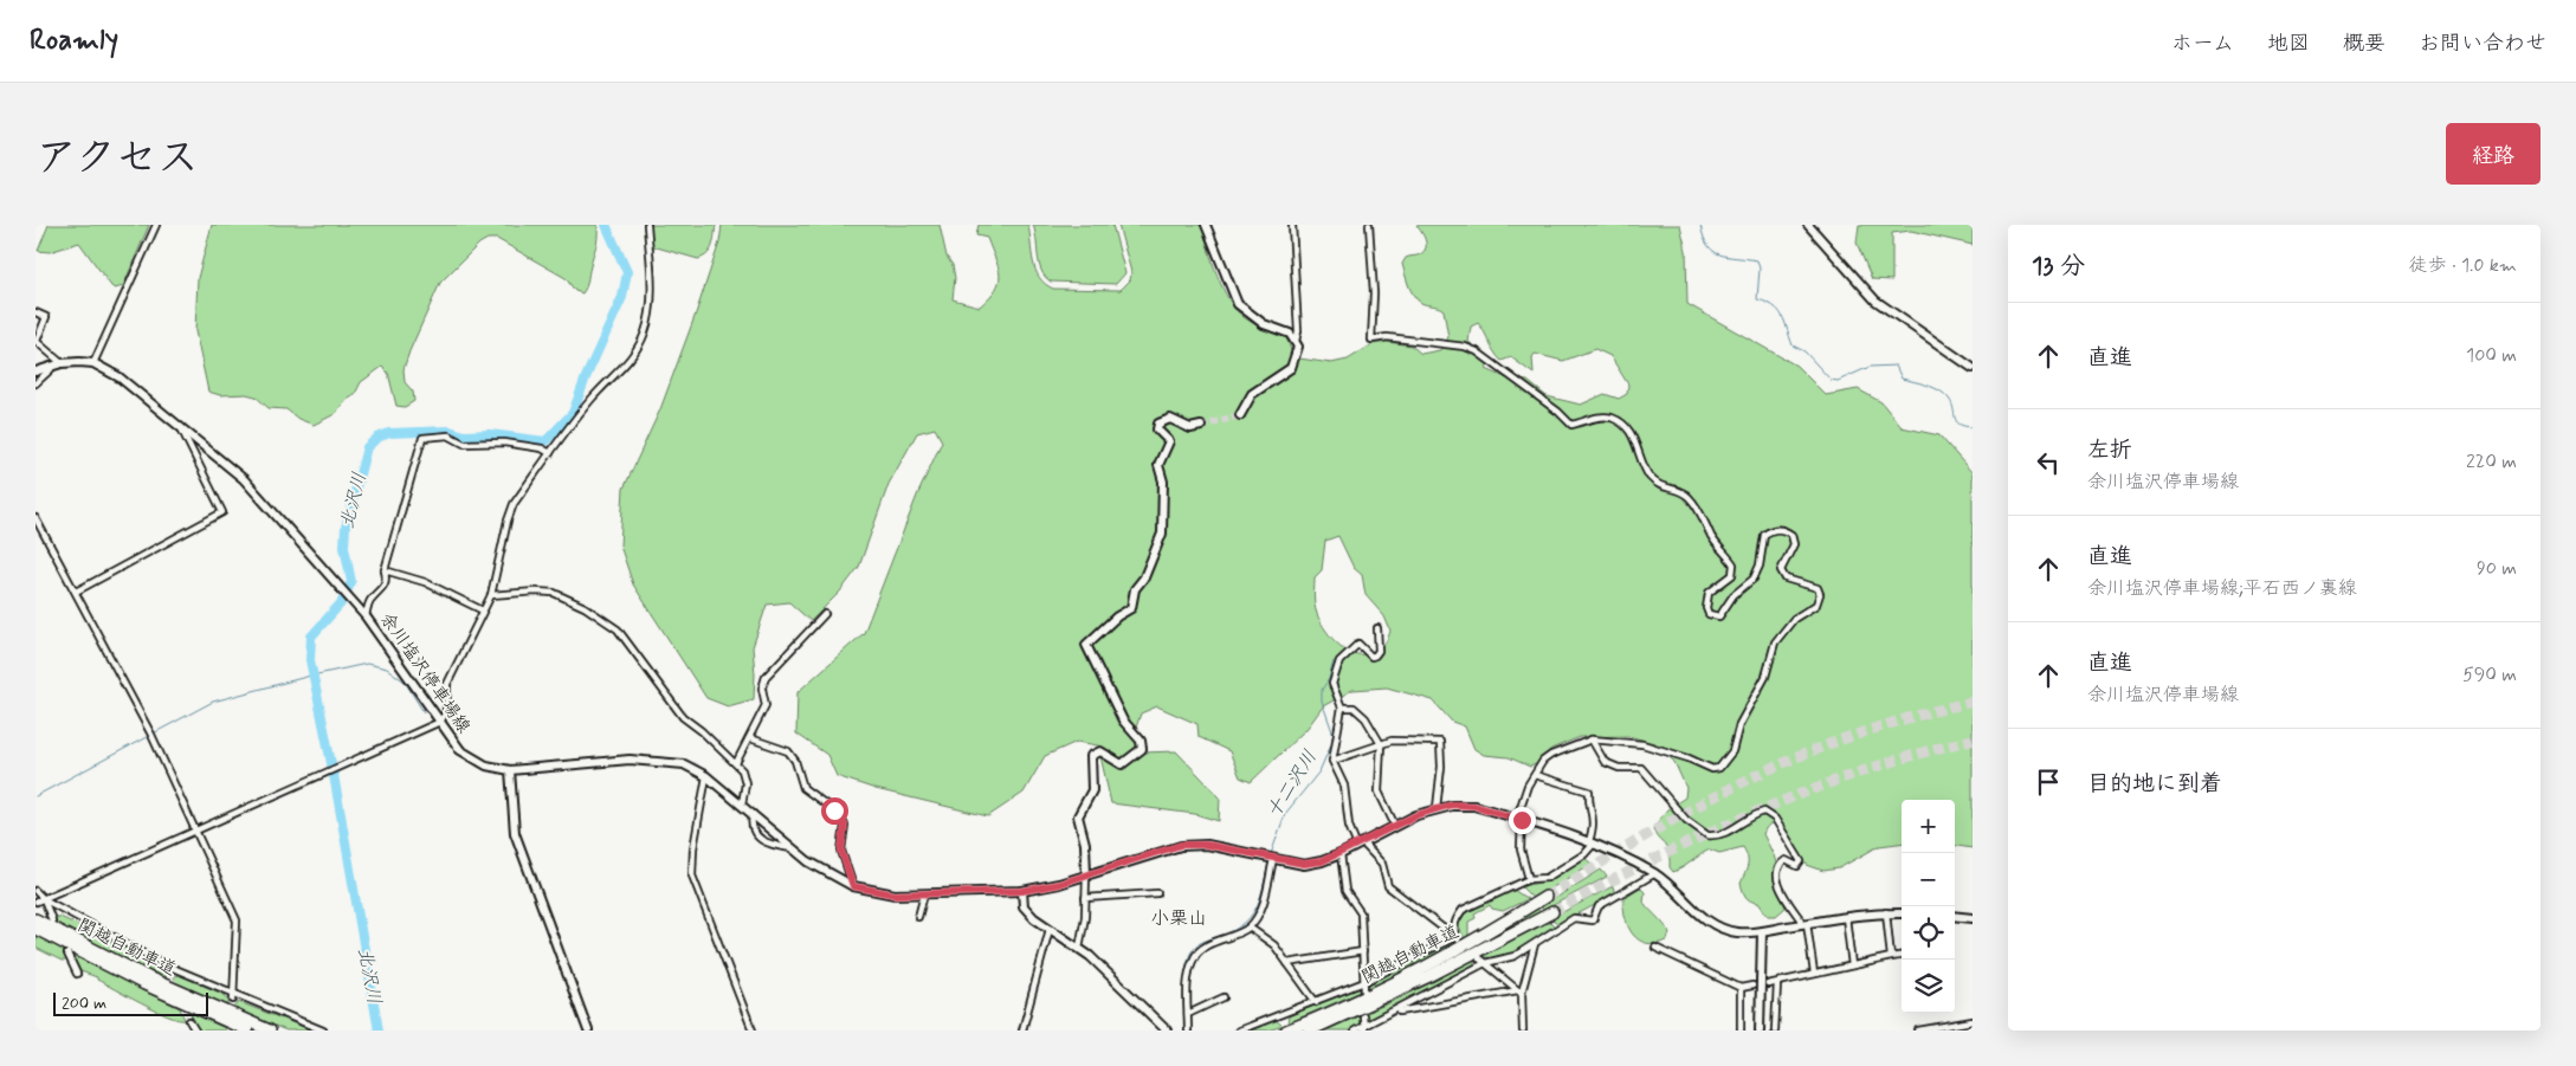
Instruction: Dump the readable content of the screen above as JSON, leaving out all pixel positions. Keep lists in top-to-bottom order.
{
  "streets": {
    "highway": ["関越自動車道"],
    "main road": ["余川塩沢停車場線"]
  },
  "districts": ["小栗山"],
  "water": ["北沢川", "十二沢川"],
  "scale_bar": "200 m",
  "page": {
    "header": "Roamly",
    "nav": [
      "ホーム",
      "地図",
      "概要",
      "お問い合わせ"
    ],
    "title": "アクセス",
    "buttons": "経路",
    "heading": ["13 分", "徒歩 · 1.0 km"],
    "list": [
      ["直進", "100 m"],
      ["左折", "余川塩沢停車場線", "220 m"],
      ["直進", "余川塩沢停車場線;平石西ノ裏線", "90 m"],
      ["直進", "余川塩沢停車場線", "590 m"],
      "目的地に到着"
    ],
    "map_buttons": ["+", "−"],
    "scale": "200 m"
  }
}
